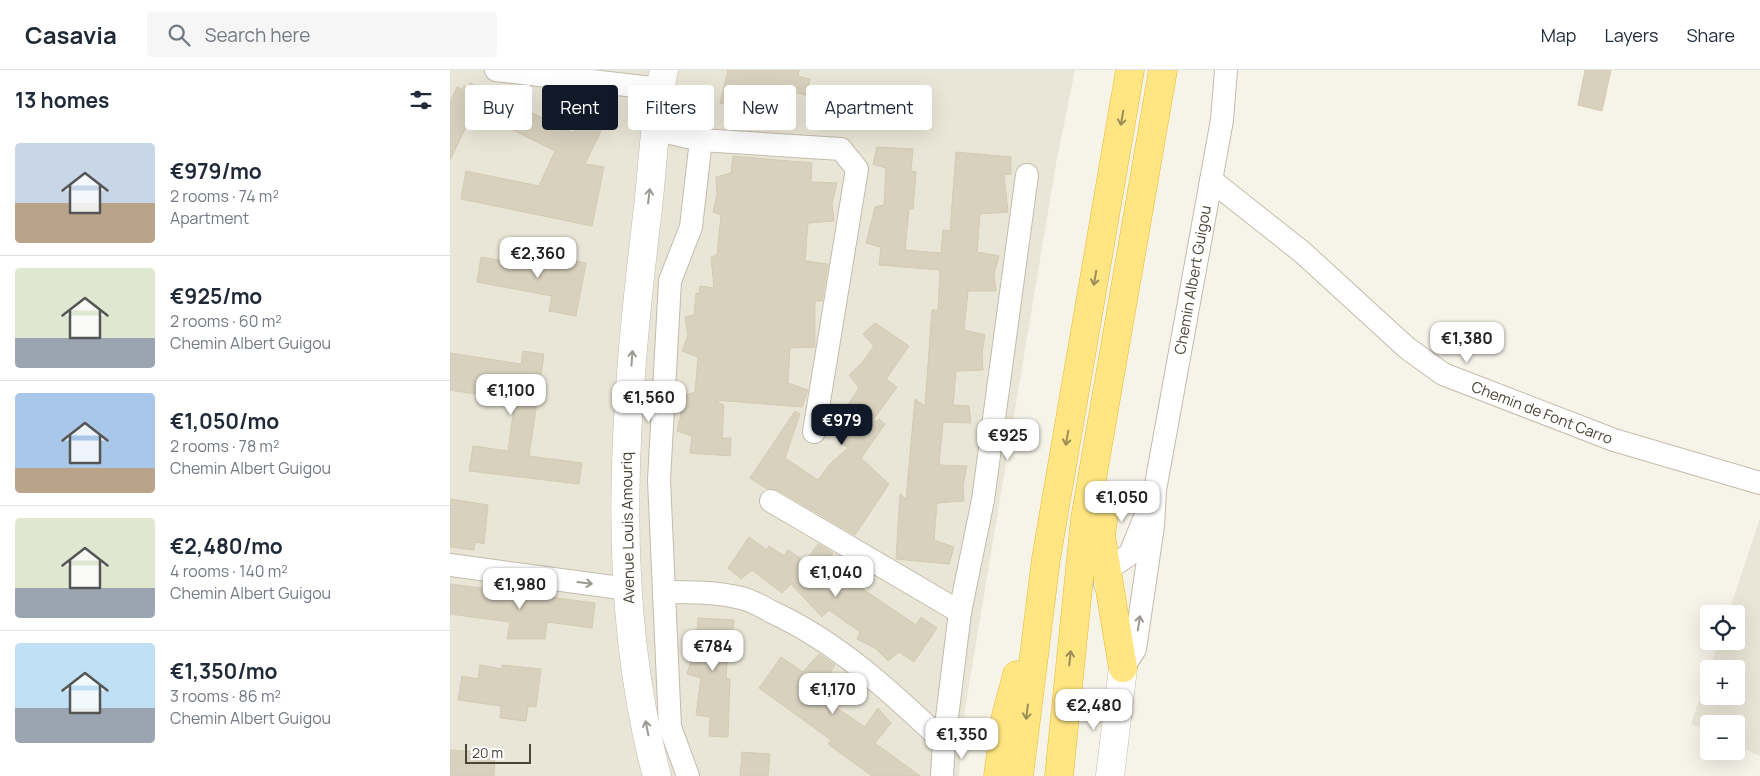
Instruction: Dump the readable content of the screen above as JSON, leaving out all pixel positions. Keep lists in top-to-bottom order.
{
  "streets": {
    "street": ["Chemin Albert Guigou", "Chemin de Font Carro", "Avenue Louis Amouriq"]
  },
  "crossings": [
    ["Chemin Albert Guigou", "Chemin de Font Carro"]
  ],
  "scale_bar": "20 m",
  "page": {
    "header": "Casavia",
    "search": "Search here",
    "nav": ["Map", "Layers", "Share"],
    "heading": "13 homes",
    "chip": [
      "Buy",
      "Rent",
      "Filters",
      "New",
      "Apartment"
    ],
    "list": [
      {
        "name": "€979/mo",
        "note": "2 rooms · 74 m² · Apartment"
      },
      {
        "name": "€925/mo",
        "note": "2 rooms · 60 m² · Chemin Albert Guigou"
      },
      {
        "name": "€1,050/mo",
        "note": "2 rooms · 78 m² · Chemin Albert Guigou"
      },
      {
        "name": "€2,480/mo",
        "note": "4 rooms · 140 m² · Chemin Albert Guigou"
      },
      {
        "name": "€1,350/mo",
        "note": "3 rooms · 86 m² · Chemin Albert Guigou"
      }
    ],
    "price": [
      "€2,360",
      "€1,380",
      "€1,100",
      "€1,560",
      "€979",
      "€925",
      "€1,050",
      "€1,040",
      "€1,980",
      "€784",
      "€1,170",
      "€2,480",
      "€1,350"
    ],
    "map_buttons": ["+", "−"],
    "scale": "20 m"
  }
}
